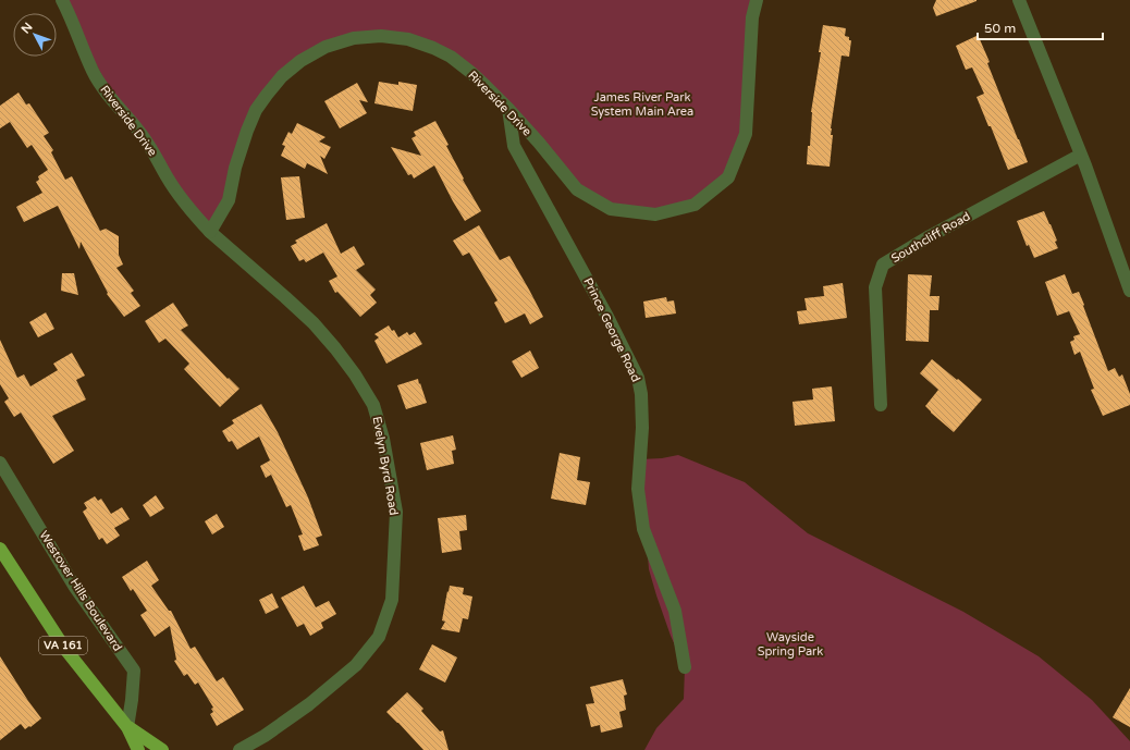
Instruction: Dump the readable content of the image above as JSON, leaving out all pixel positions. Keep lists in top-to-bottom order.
{
  "streets": {
    "main road": ["VA 161"],
    "street": [
      "Riverside Drive",
      "Southcliff Road",
      "Prince George Road",
      "Evelyn Byrd Road",
      "Westover Hills Boulevard"
    ]
  },
  "crossings": [
    ["Riverside Drive", "Prince George Road"],
    ["Riverside Drive", "Evelyn Byrd Road"],
    ["Westover Hills Boulevard", "VA 161"]
  ],
  "parks": ["James River Park System Main Area", "Wayside Spring Park"],
  "scale_bar": "50 m",
  "north": "top left"
}
